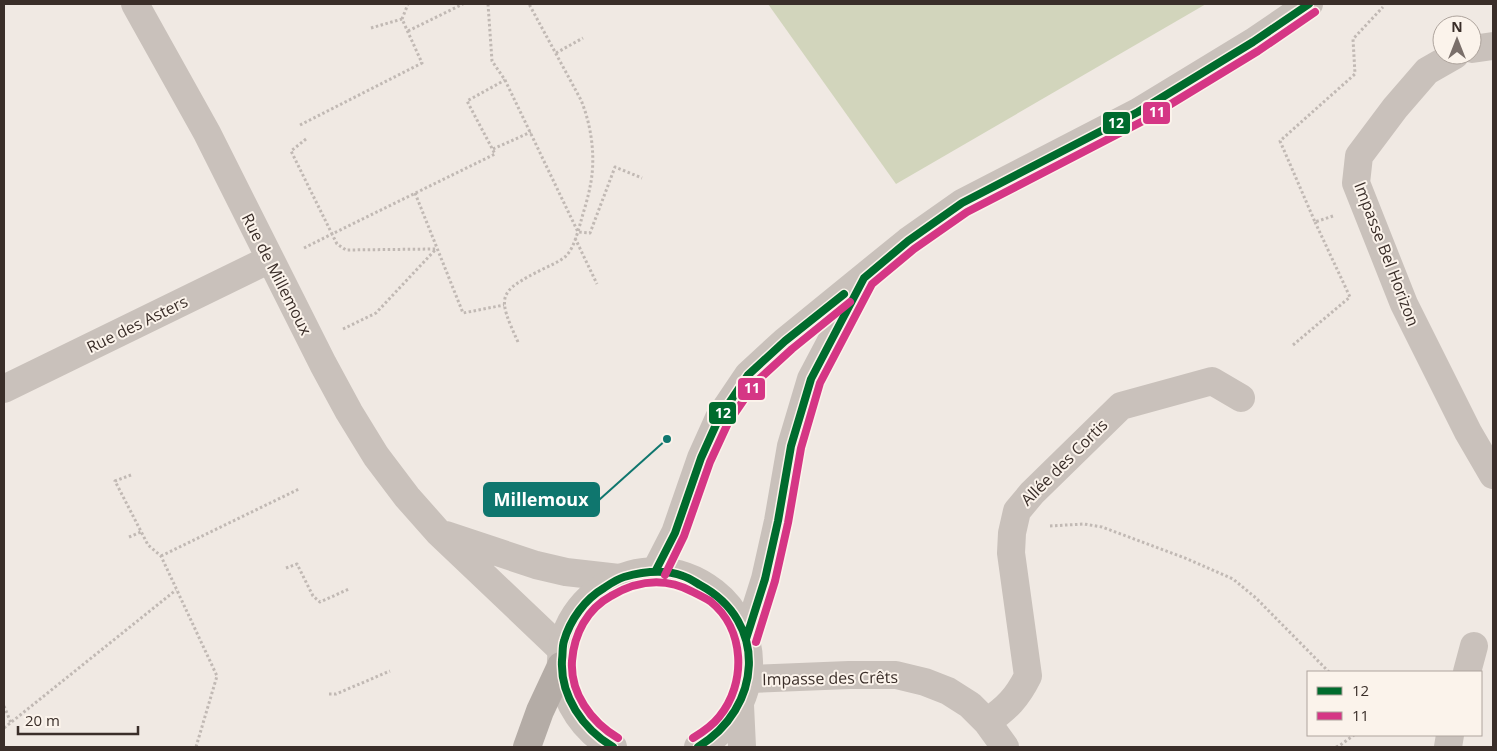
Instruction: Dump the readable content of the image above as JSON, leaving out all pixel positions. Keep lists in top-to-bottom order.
{
  "streets": {
    "street": [
      "Impasse Bel Horizon",
      "Rue de Millemoux",
      "Rue des Asters",
      "Allée des Cortis",
      "Impasse des Crêts"
    ]
  },
  "crossings": [
    ["Rue de Millemoux", "Rue des Asters"],
    ["Allée des Cortis", "Impasse des Crêts"]
  ],
  "places": ["Millemoux"],
  "lines": ["transit line 12", "transit line 11"],
  "legend": ["12", "11"],
  "scale_bar": "20 m",
  "north": "top"
}
